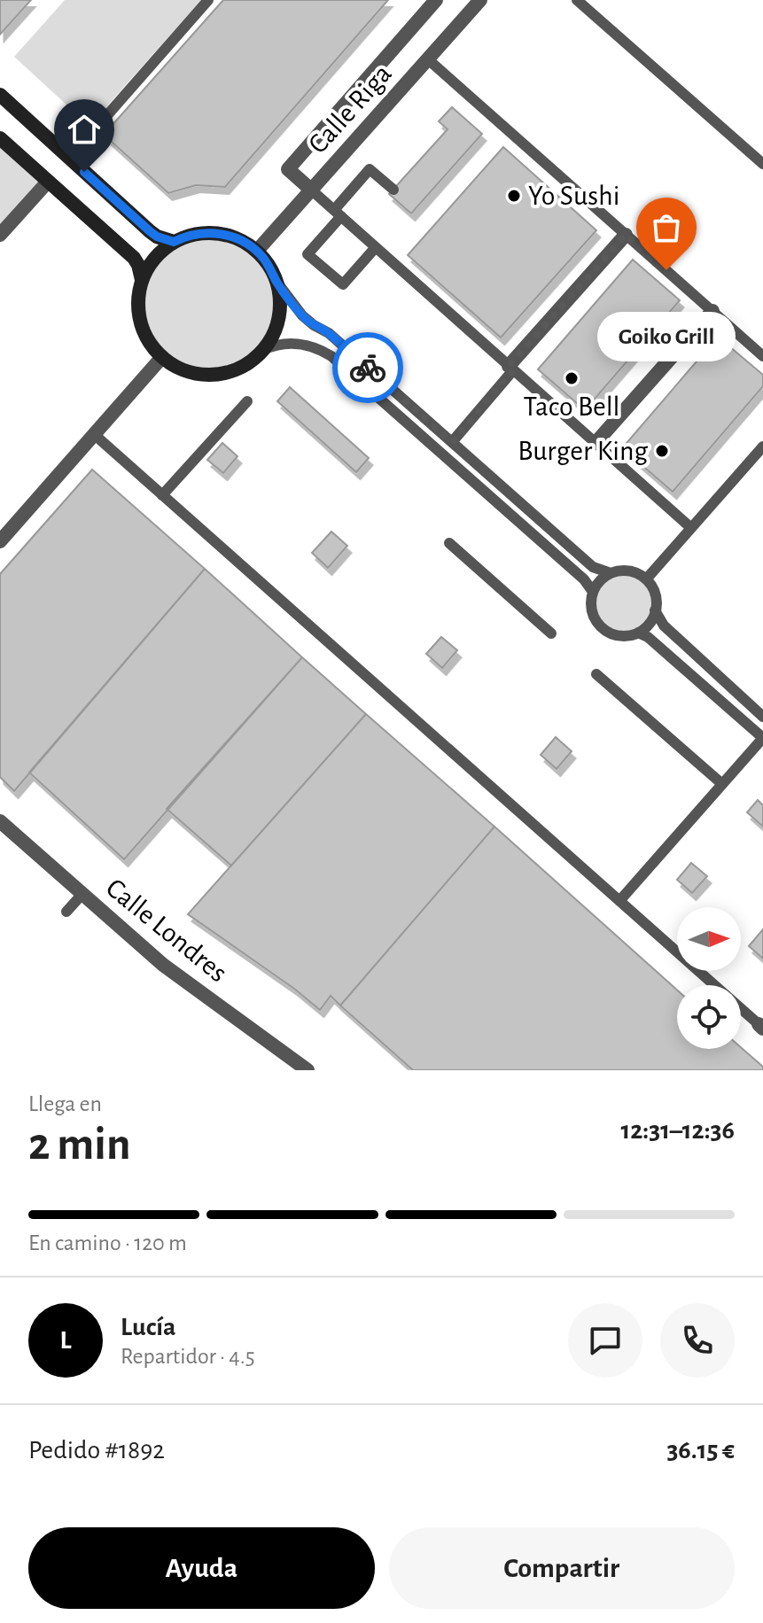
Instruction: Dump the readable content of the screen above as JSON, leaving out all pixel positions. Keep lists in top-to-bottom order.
{
  "streets": {
    "street": ["Calle Riga", "Calle Londres"]
  },
  "places": [
    "Yo Sushi",
    "Goiko Grill",
    "Taco Bell",
    "Burger King"
  ],
  "north": "right",
  "page": {
    "bubble": "Goiko Grill",
    "heading": ["2 min", "Llega en", "12:31–12:36"],
    "panel": [
      "Lucía",
      "Repartidor · 4.5",
      "Pedido #1892",
      "36.15 €"
    ],
    "bar": "En camino · 120 m",
    "round": "L",
    "buttons": ["Ayuda", "Compartir"]
  }
}
